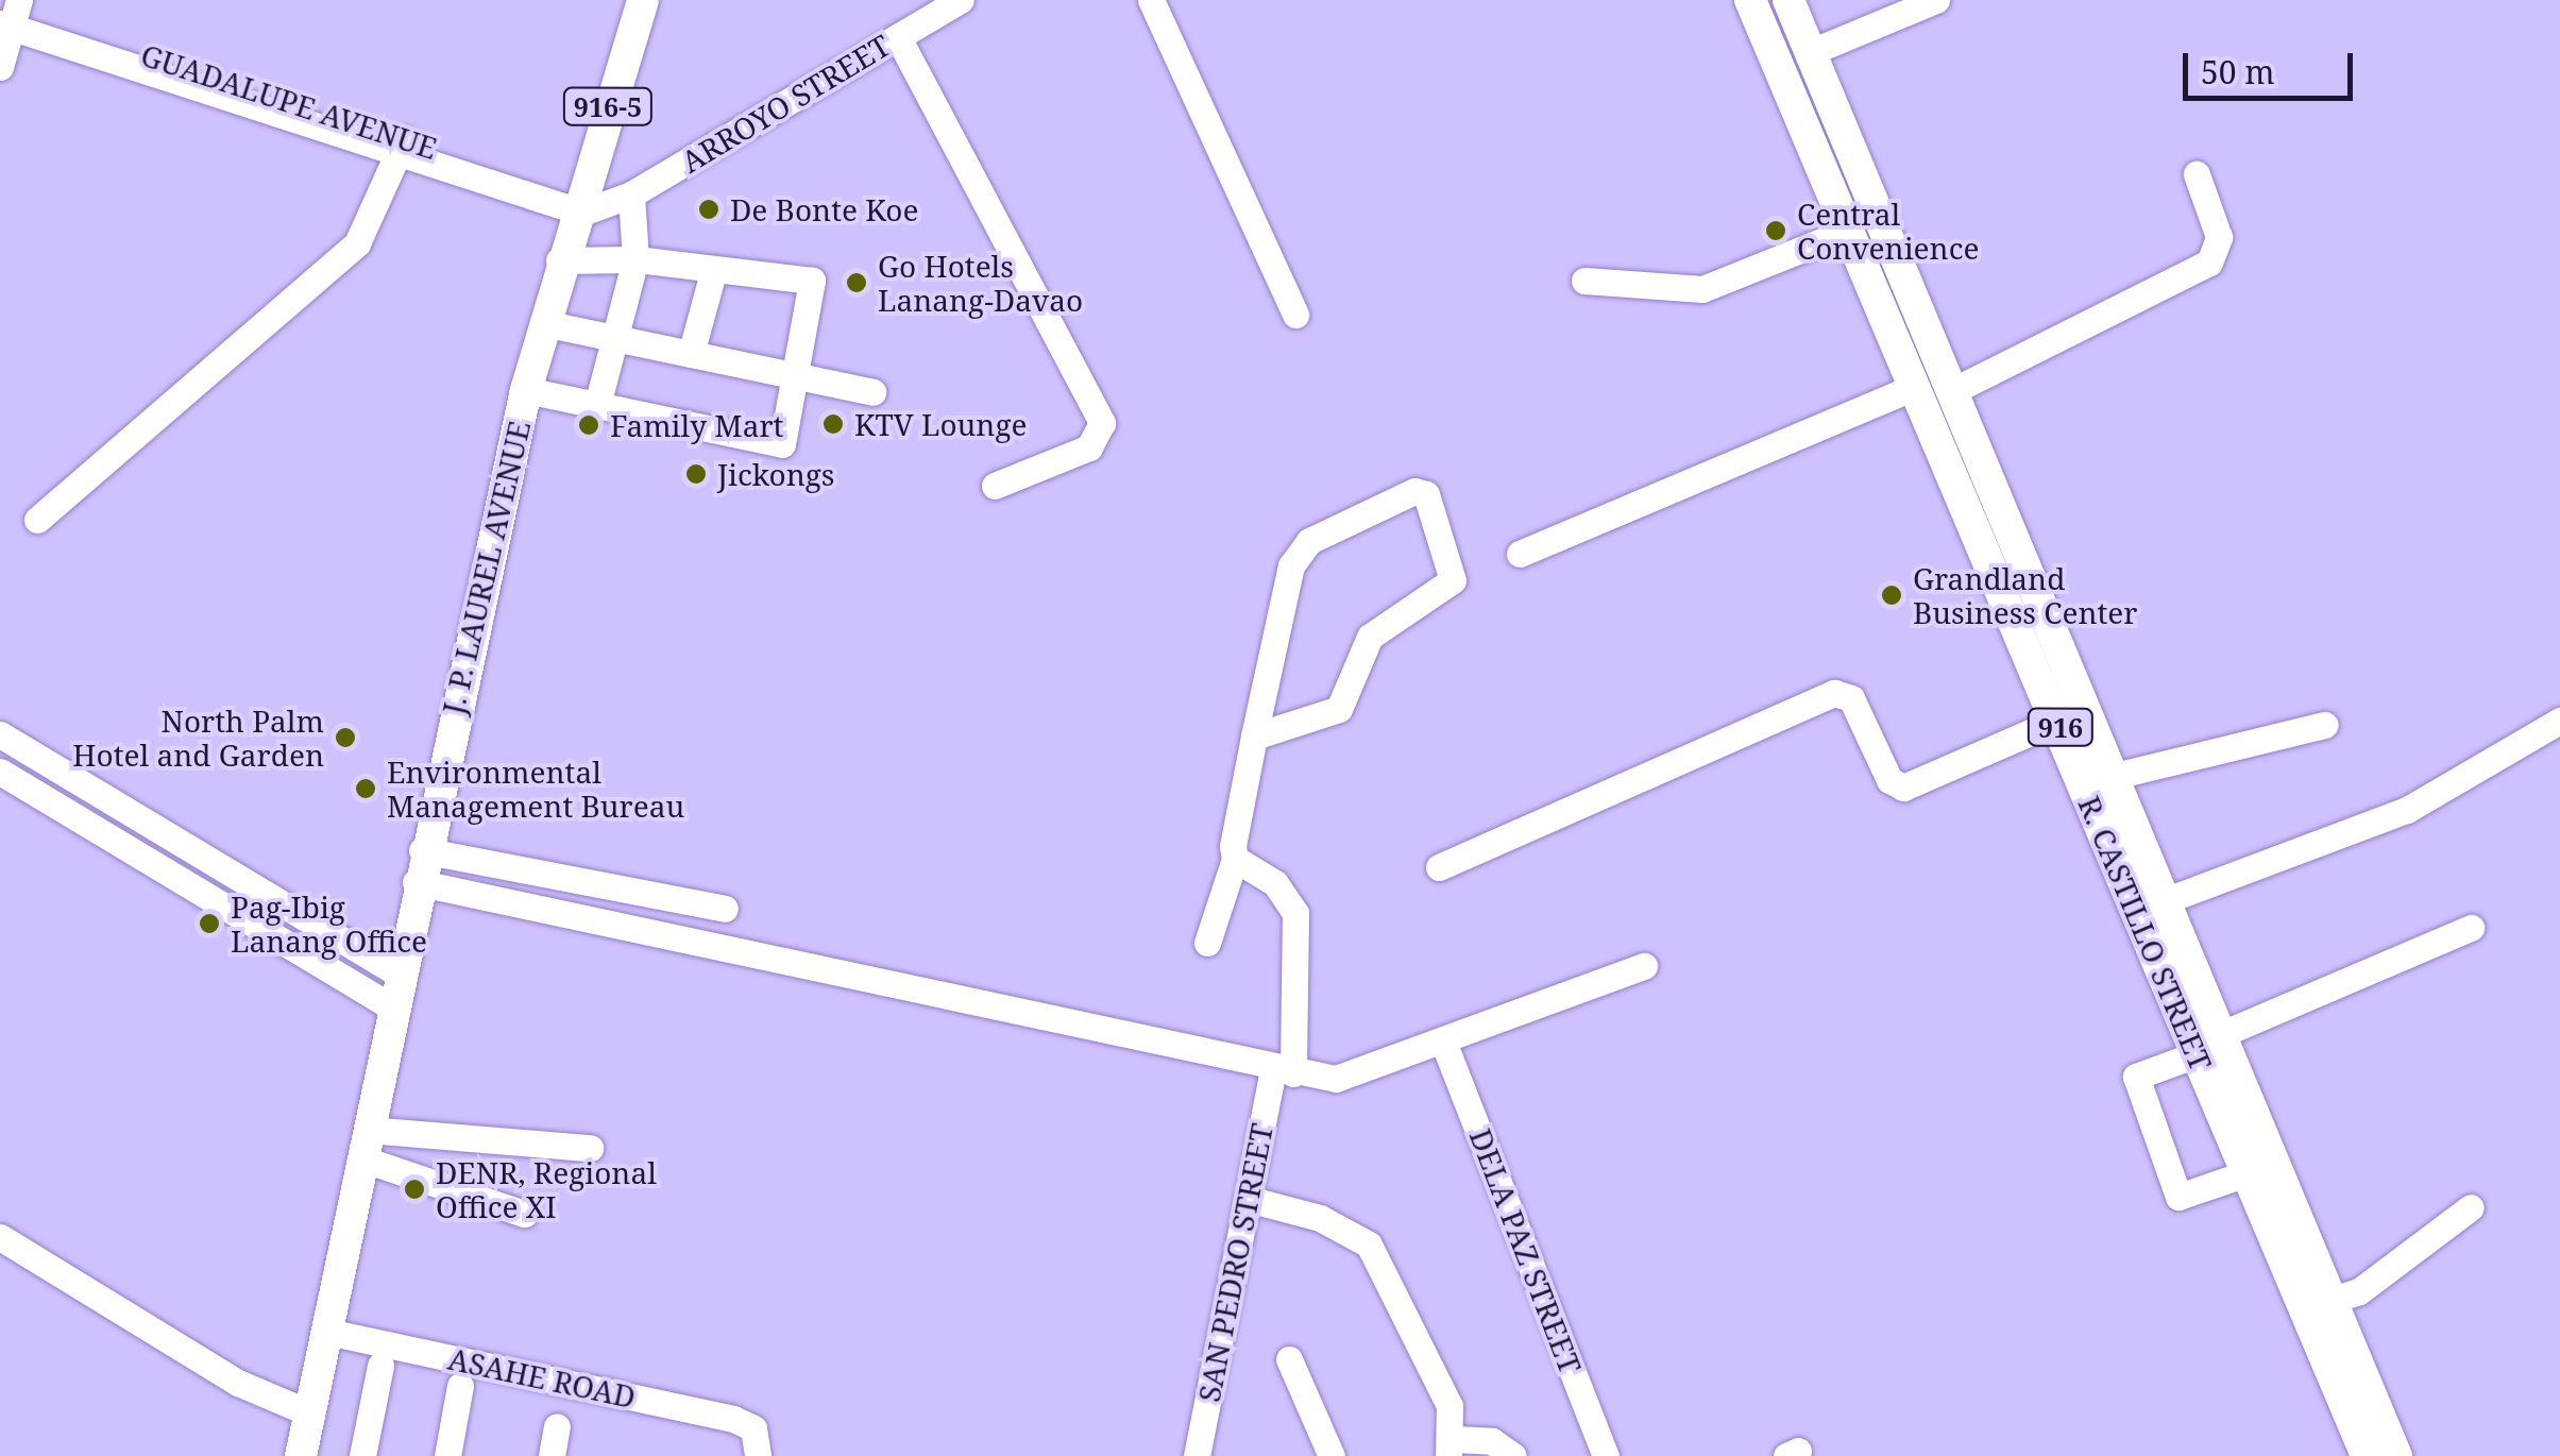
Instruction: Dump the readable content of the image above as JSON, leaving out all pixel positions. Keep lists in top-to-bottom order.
{
  "streets": {
    "main road": [
      "916-5",
      "J. P. LAUREL AVENUE",
      "916",
      "R. CASTILLO STREET"
    ],
    "street": [
      "GUADALUPE AVENUE",
      "ARROYO STREET",
      "DELA PAZ STREET",
      "SAN PEDRO STREET",
      "ASAHE ROAD"
    ]
  },
  "crossings": [
    ["GUADALUPE AVENUE", "ARROYO STREET"],
    ["GUADALUPE AVENUE", "J. P. LAUREL AVENUE"],
    ["ARROYO STREET", "J. P. LAUREL AVENUE"],
    ["J. P. LAUREL AVENUE", "ASAHE ROAD"]
  ],
  "places": [
    "De Bonte Koe",
    "Central Convenience",
    "Go Hotels Lanang-Davao",
    "KTV Lounge",
    "Family Mart",
    "Jickongs",
    "Grandland Business Center",
    "North Palm Hotel and Garden",
    "Environmental Management Bureau",
    "Pag-Ibig Lanang Office",
    "DENR, Regional Office XI"
  ],
  "scale_bar": "50 m"
}
